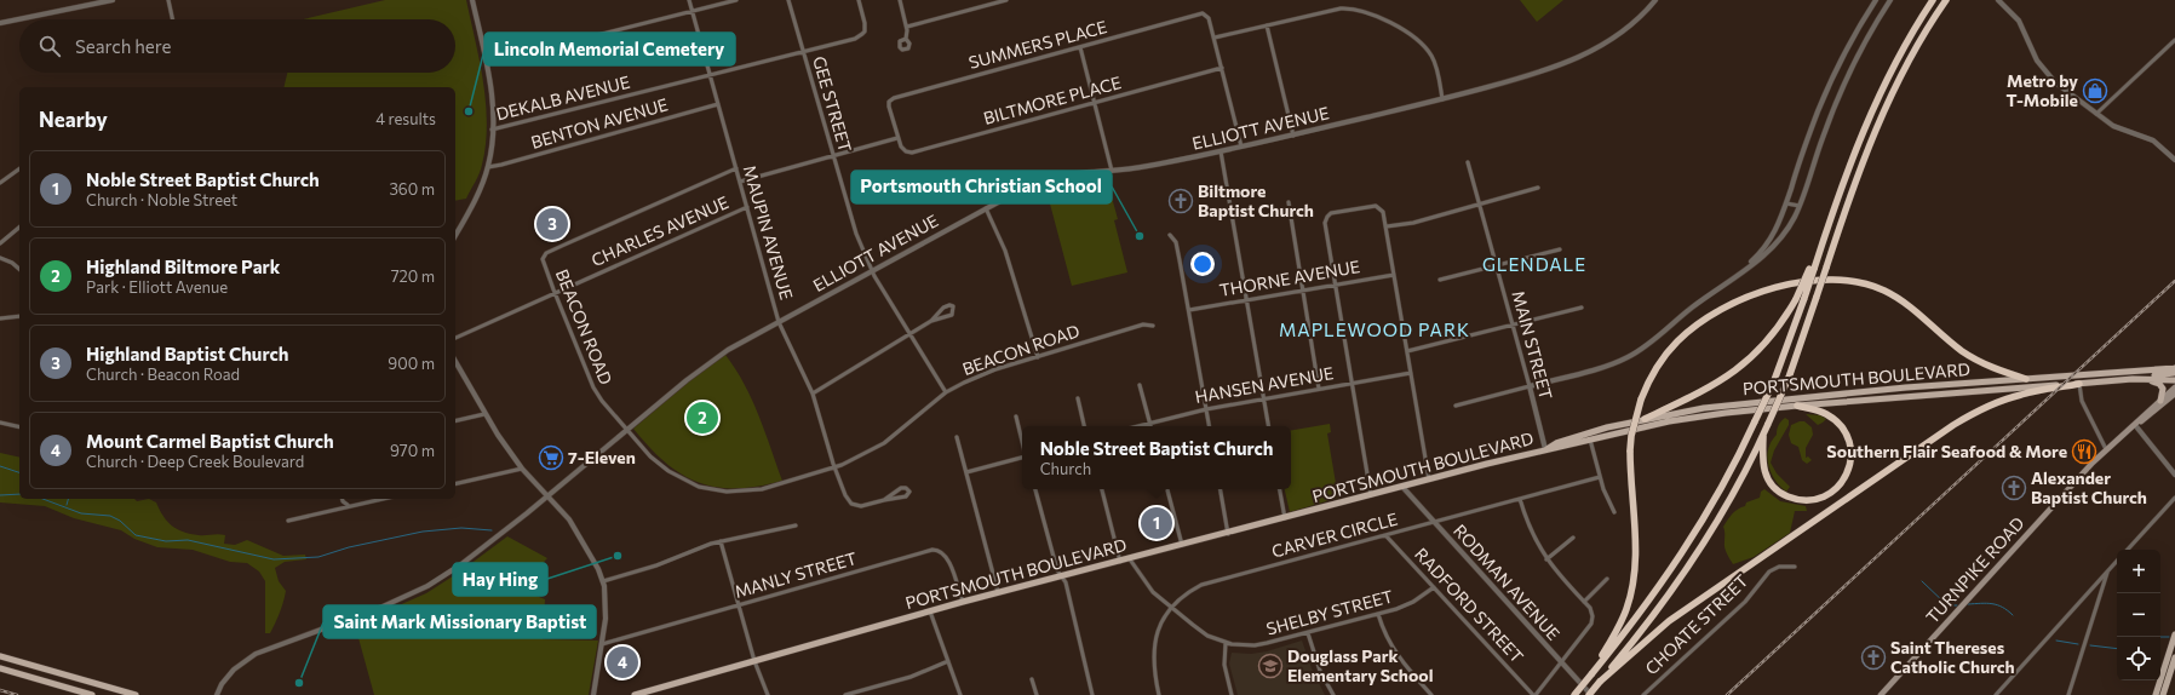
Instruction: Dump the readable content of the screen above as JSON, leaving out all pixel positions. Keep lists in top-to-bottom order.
{
  "streets": {
    "main road": ["PORTSMOUTH BOULEVARD", "TURNPIKE ROAD"],
    "street": [
      "SUMMERS PLACE",
      "DEKALB AVENUE",
      "BILTMORE PLACE",
      "GEE STREET",
      "BENTON AVENUE",
      "ELLIOTT AVENUE",
      "CHARLES AVENUE",
      "MAUPIN AVENUE",
      "THORNE AVENUE",
      "BEACON ROAD",
      "MAIN STREET",
      "HANSEN AVENUE",
      "CARVER CIRCLE",
      "MANLY STREET",
      "RODMAN AVENUE",
      "RADFORD STREET",
      "SHELBY STREET",
      "CHOATE STREET"
    ]
  },
  "crossings": [
    ["SUMMERS PLACE", "BILTMORE PLACE"],
    ["SUMMERS PLACE", "ELLIOTT AVENUE"],
    ["DEKALB AVENUE", "GEE STREET"],
    ["DEKALB AVENUE", "MAUPIN AVENUE"],
    ["GEE STREET", "ELLIOTT AVENUE"],
    ["GEE STREET", "BEACON ROAD"],
    ["BENTON AVENUE", "MAUPIN AVENUE"],
    ["ELLIOTT AVENUE", "MAUPIN AVENUE"],
    ["ELLIOTT AVENUE", "BEACON ROAD"],
    ["CHARLES AVENUE", "MAUPIN AVENUE"],
    ["CHARLES AVENUE", "BEACON ROAD"],
    ["MAUPIN AVENUE", "BEACON ROAD"],
    ["MAIN STREET", "PORTSMOUTH BOULEVARD"],
    ["PORTSMOUTH BOULEVARD", "MANLY STREET"],
    ["PORTSMOUTH BOULEVARD", "RODMAN AVENUE"],
    ["CARVER CIRCLE", "RODMAN AVENUE"],
    ["CARVER CIRCLE", "RADFORD STREET"],
    ["RADFORD STREET", "SHELBY STREET"]
  ],
  "districts": ["GLENDALE", "MAPLEWOOD PARK"],
  "places": {
    "shop": ["Metro by T-Mobile"],
    "other": [
      "Lincoln Memorial Cemetery",
      "Portsmouth Christian School",
      "Hay Hing",
      "Saint Mark Missionary Baptist"
    ],
    "church": ["Biltmore Baptist Church", "Alexander Baptist Church", "Saint Thereses Catholic Church"],
    "restaurant": ["Southern Flair Seafood & More"],
    "supermarket": ["7-Eleven"],
    "school or university": ["Douglass Park Elementary School"]
  },
  "page": {
    "search": "Search here",
    "heading": ["Nearby", "4 results"],
    "list": [
      {
        "mark": "1",
        "name": "Noble Street Baptist Church",
        "note": "Church · Noble Street",
        "value": "360 m"
      },
      {
        "mark": "2",
        "name": "Highland Biltmore Park",
        "note": "Park · Elliott Avenue",
        "value": "720 m"
      },
      {
        "mark": "3",
        "name": "Highland Baptist Church",
        "note": "Church · Beacon Road",
        "value": "900 m"
      },
      {
        "mark": "4",
        "name": "Mount Carmel Baptist Church",
        "note": "Church · Deep Creek Boulevard",
        "value": "970 m"
      }
    ],
    "pins": [
      "3",
      "2",
      "1",
      "4"
    ],
    "popup": ["Noble Street Baptist Church", "Church"],
    "map_buttons": ["+", "−"]
  }
}
